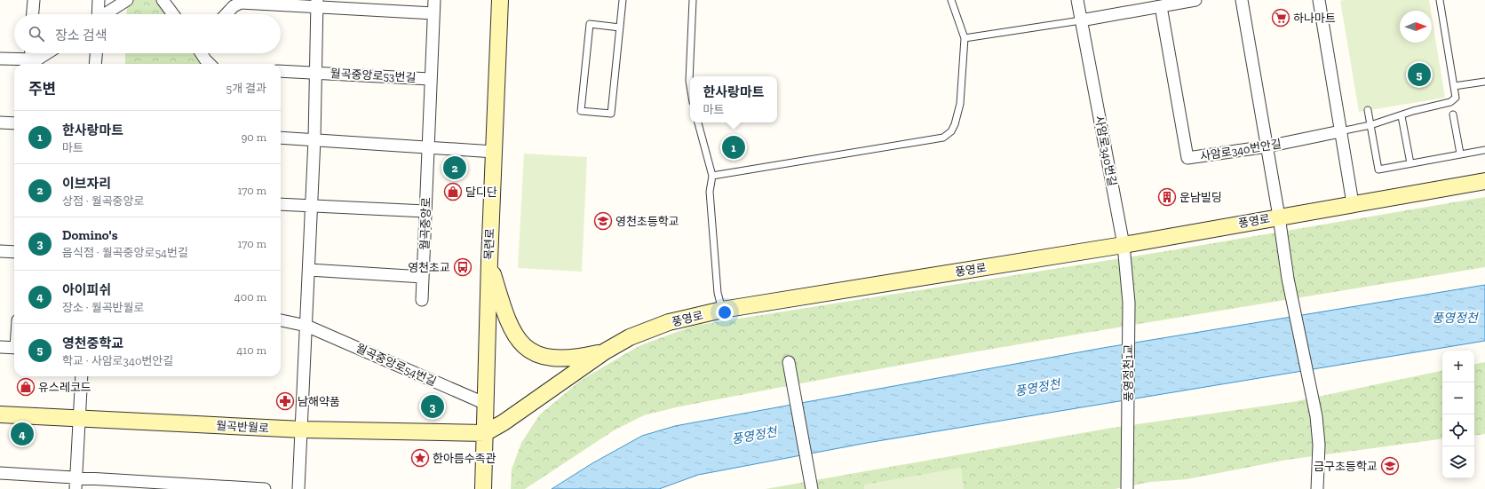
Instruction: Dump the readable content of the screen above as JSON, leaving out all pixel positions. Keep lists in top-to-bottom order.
{
  "streets": {
    "main road": ["풍영로", "목련로", "월곡반월로"],
    "street": [
      "월곡중앙로53번길",
      "사암로340번안길",
      "사암로340번길",
      "월곡중앙로",
      "월곡중앙로54번길",
      "풍영정천1교"
    ]
  },
  "crossings": [
    ["월곡중앙로53번길", "월곡중앙로"],
    ["사암로340번길", "풍영로"],
    ["사암로340번길", "풍영정천1교"],
    ["풍영로", "목련로"],
    ["풍영로", "월곡반월로"],
    ["목련로", "월곡중앙로54번길"],
    ["목련로", "월곡반월로"]
  ],
  "water": ["풍영정천"],
  "places": {
    "supermarket": ["하나마트"],
    "shop": ["달디단", "유스레코드"],
    "building": ["운남빌딩"],
    "school or university": ["영천초등학교", "금구초등학교"],
    "bus stop": ["영천초교"],
    "pharmacy": ["남해약품"],
    "place": ["한아름수족관"]
  },
  "north": "right",
  "page": {
    "search": "장소 검색",
    "pins": [
      "5",
      "1",
      "2",
      "3",
      "4"
    ],
    "heading": ["주변", "5개 결과"],
    "popup": ["한사랑마트", "마트"],
    "list": [
      {
        "mark": "1",
        "name": "한사랑마트",
        "note": "마트",
        "value": "90 m"
      },
      {
        "mark": "2",
        "name": "이브자리",
        "note": "상점 · 월곡중앙로",
        "value": "170 m"
      },
      {
        "mark": "3",
        "name": "Domino's",
        "note": "음식점 · 월곡중앙로54번길",
        "value": "170 m"
      },
      {
        "mark": "4",
        "name": "아이피쉬",
        "note": "장소 · 월곡반월로",
        "value": "400 m"
      },
      {
        "mark": "5",
        "name": "영천중학교",
        "note": "학교 · 사암로340번안길",
        "value": "410 m"
      }
    ],
    "map_buttons": ["+", "−"]
  }
}
